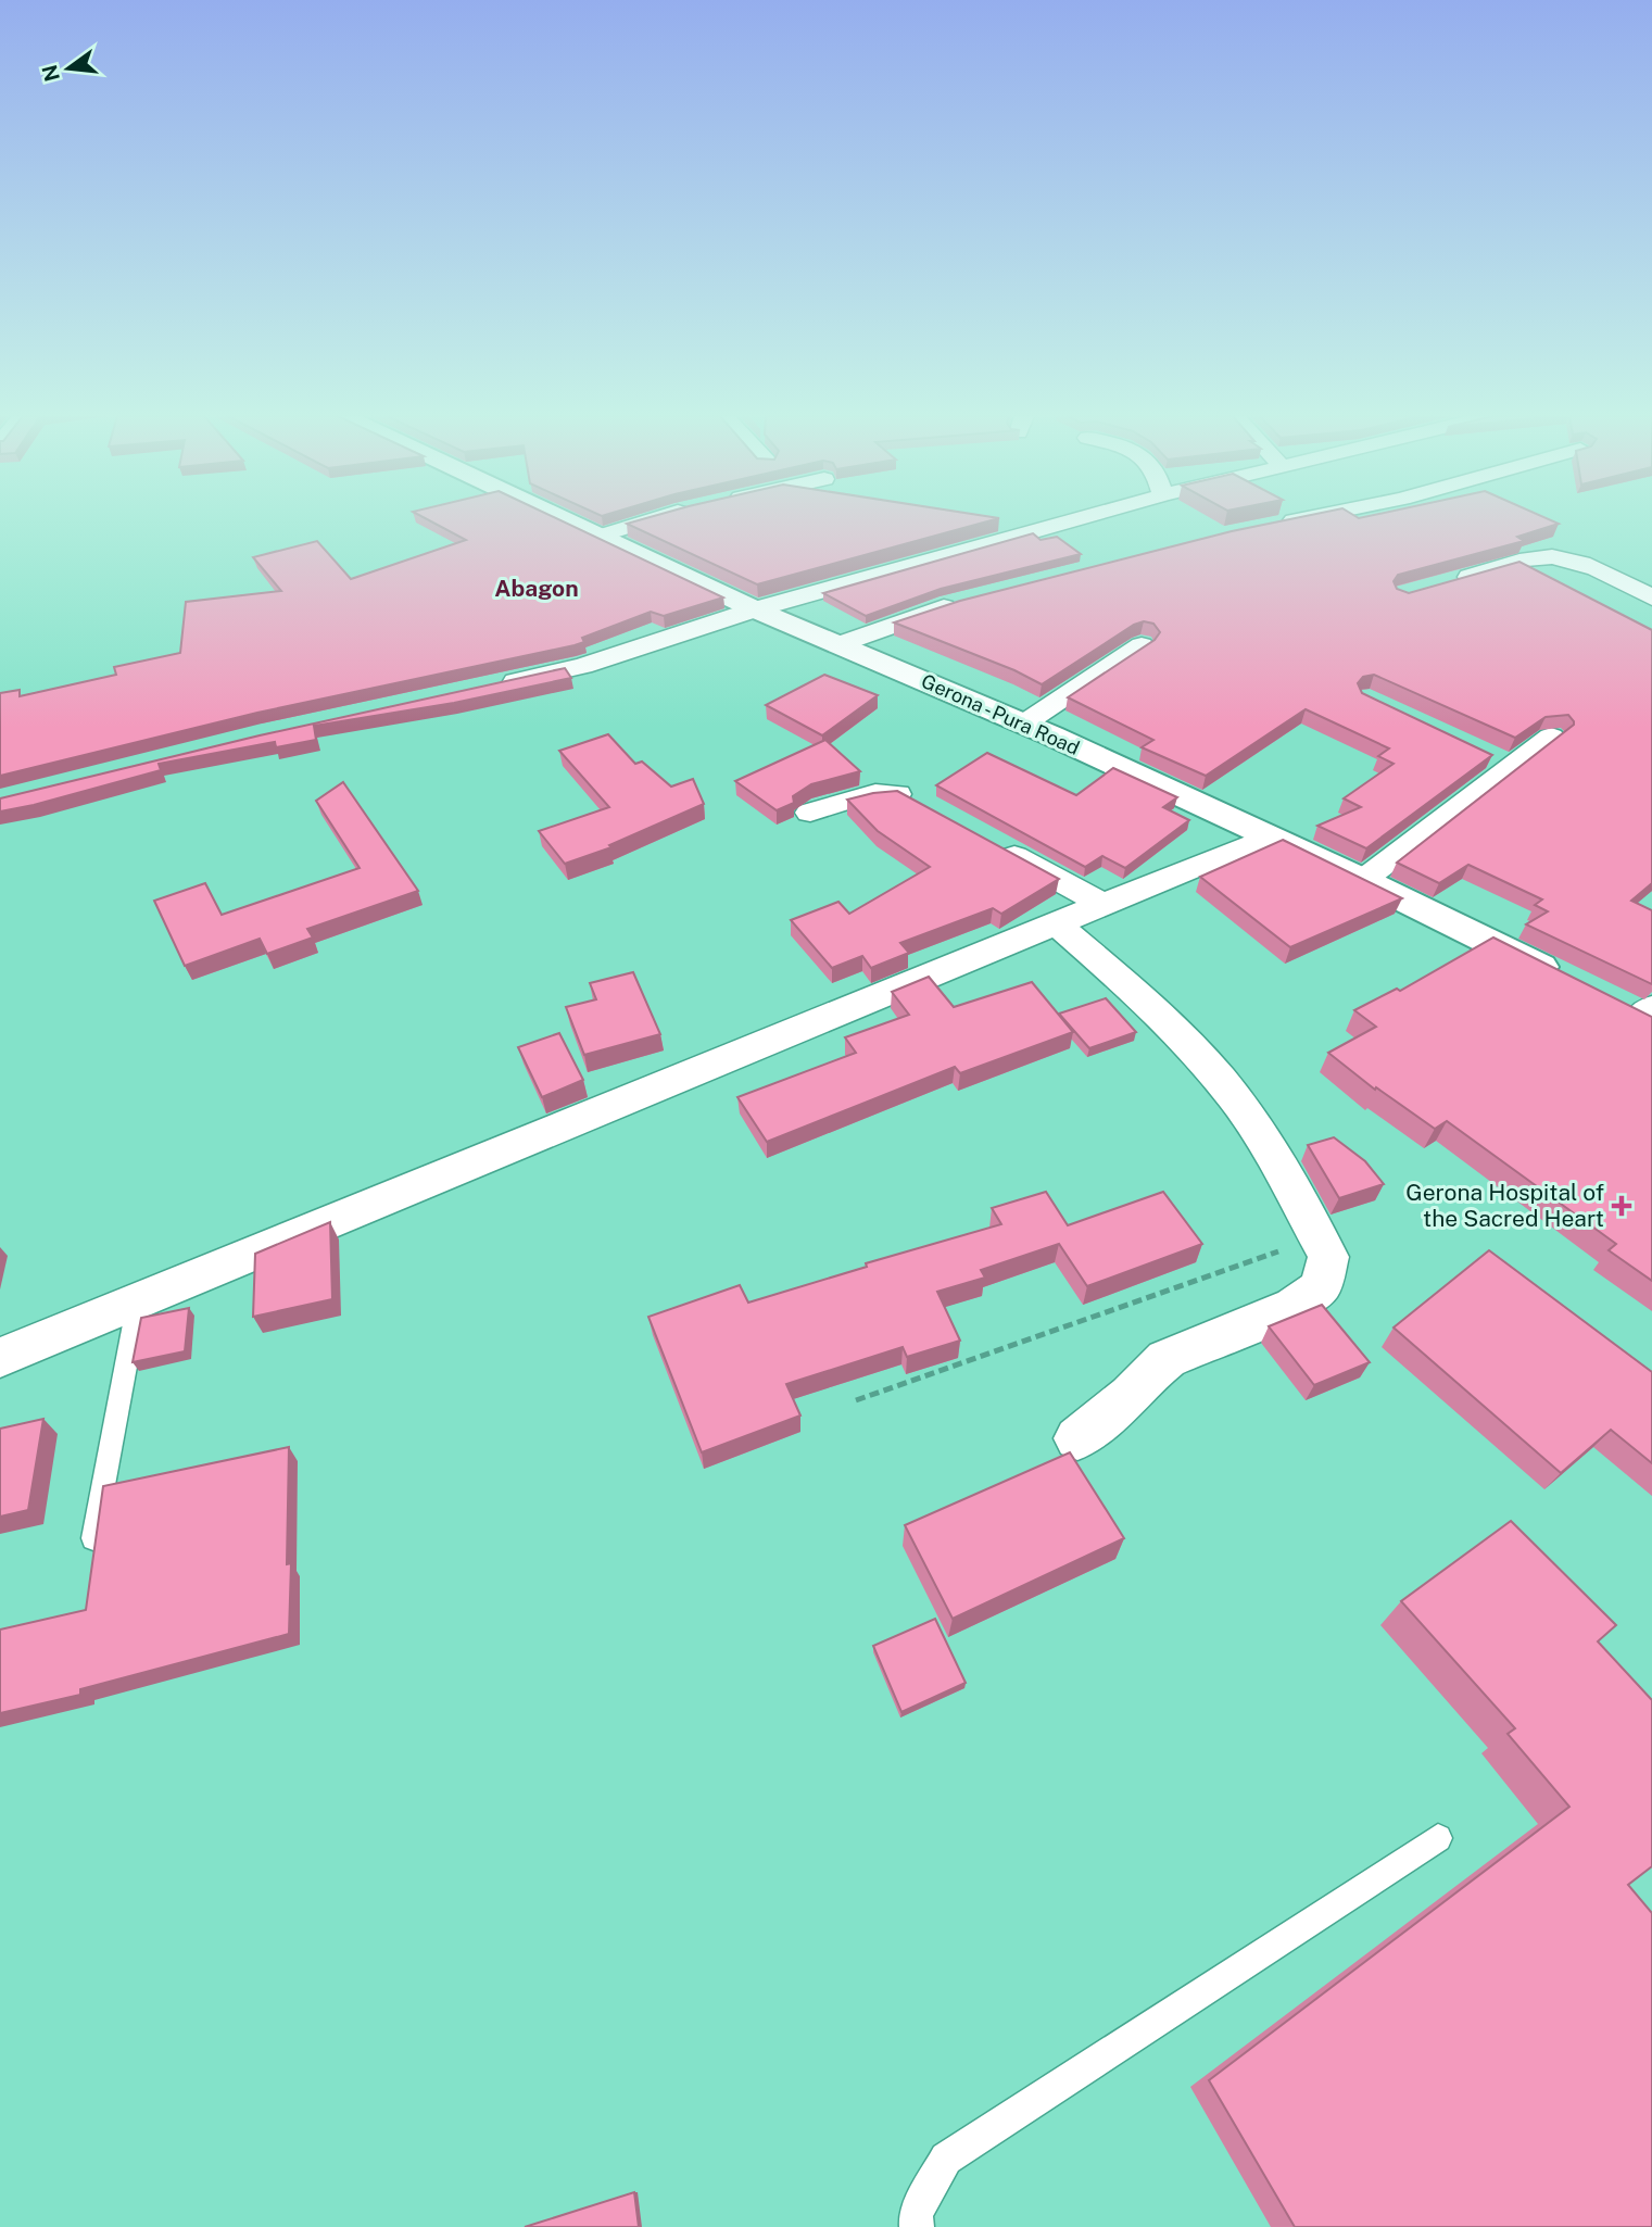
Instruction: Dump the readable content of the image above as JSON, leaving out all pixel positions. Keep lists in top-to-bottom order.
{
  "streets": {
    "main road": ["Gerona - Pura Road"]
  },
  "districts": ["Abagon"],
  "places": {
    "health": ["Gerona Hospital of the Sacred Heart"]
  },
  "north": "left"
}
